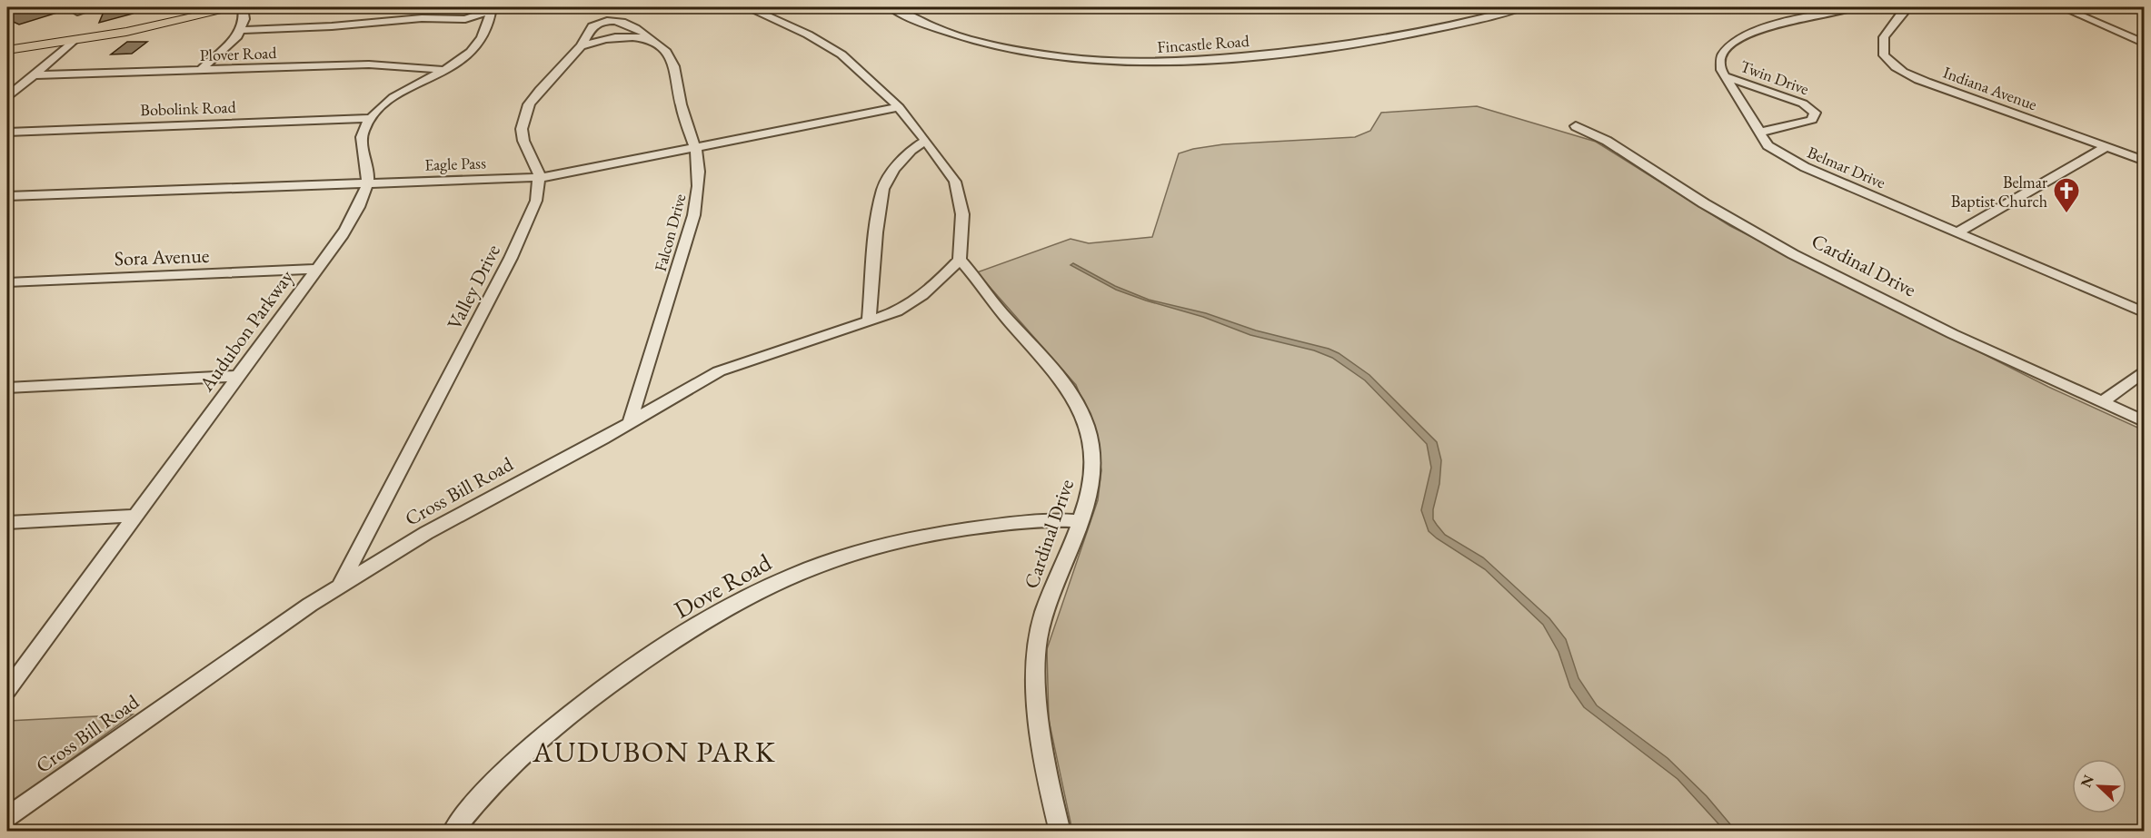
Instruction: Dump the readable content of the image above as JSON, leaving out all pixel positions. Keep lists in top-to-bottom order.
{
  "streets": {
    "street": [
      "Fincastle Road",
      "Plover Road",
      "Twin Drive",
      "Indiana Avenue",
      "Bobolink Road",
      "Eagle Pass",
      "Belmar Drive",
      "Falcon Drive",
      "Sora Avenue",
      "Cardinal Drive",
      "Valley Drive",
      "Audubon Parkway",
      "Cross Bill Road",
      "Dove Road"
    ]
  },
  "crossings": [
    ["Twin Drive", "Belmar Drive"],
    ["Eagle Pass", "Falcon Drive"],
    ["Eagle Pass", "Valley Drive"],
    ["Eagle Pass", "Audubon Parkway"],
    ["Falcon Drive", "Cross Bill Road"],
    ["Sora Avenue", "Audubon Parkway"],
    ["Cardinal Drive", "Cross Bill Road"],
    ["Cardinal Drive", "Dove Road"],
    ["Valley Drive", "Cross Bill Road"]
  ],
  "districts": ["AUDUBON PARK"],
  "places": {
    "church": ["Belmar Baptist Church"]
  },
  "north": "top left"
}
